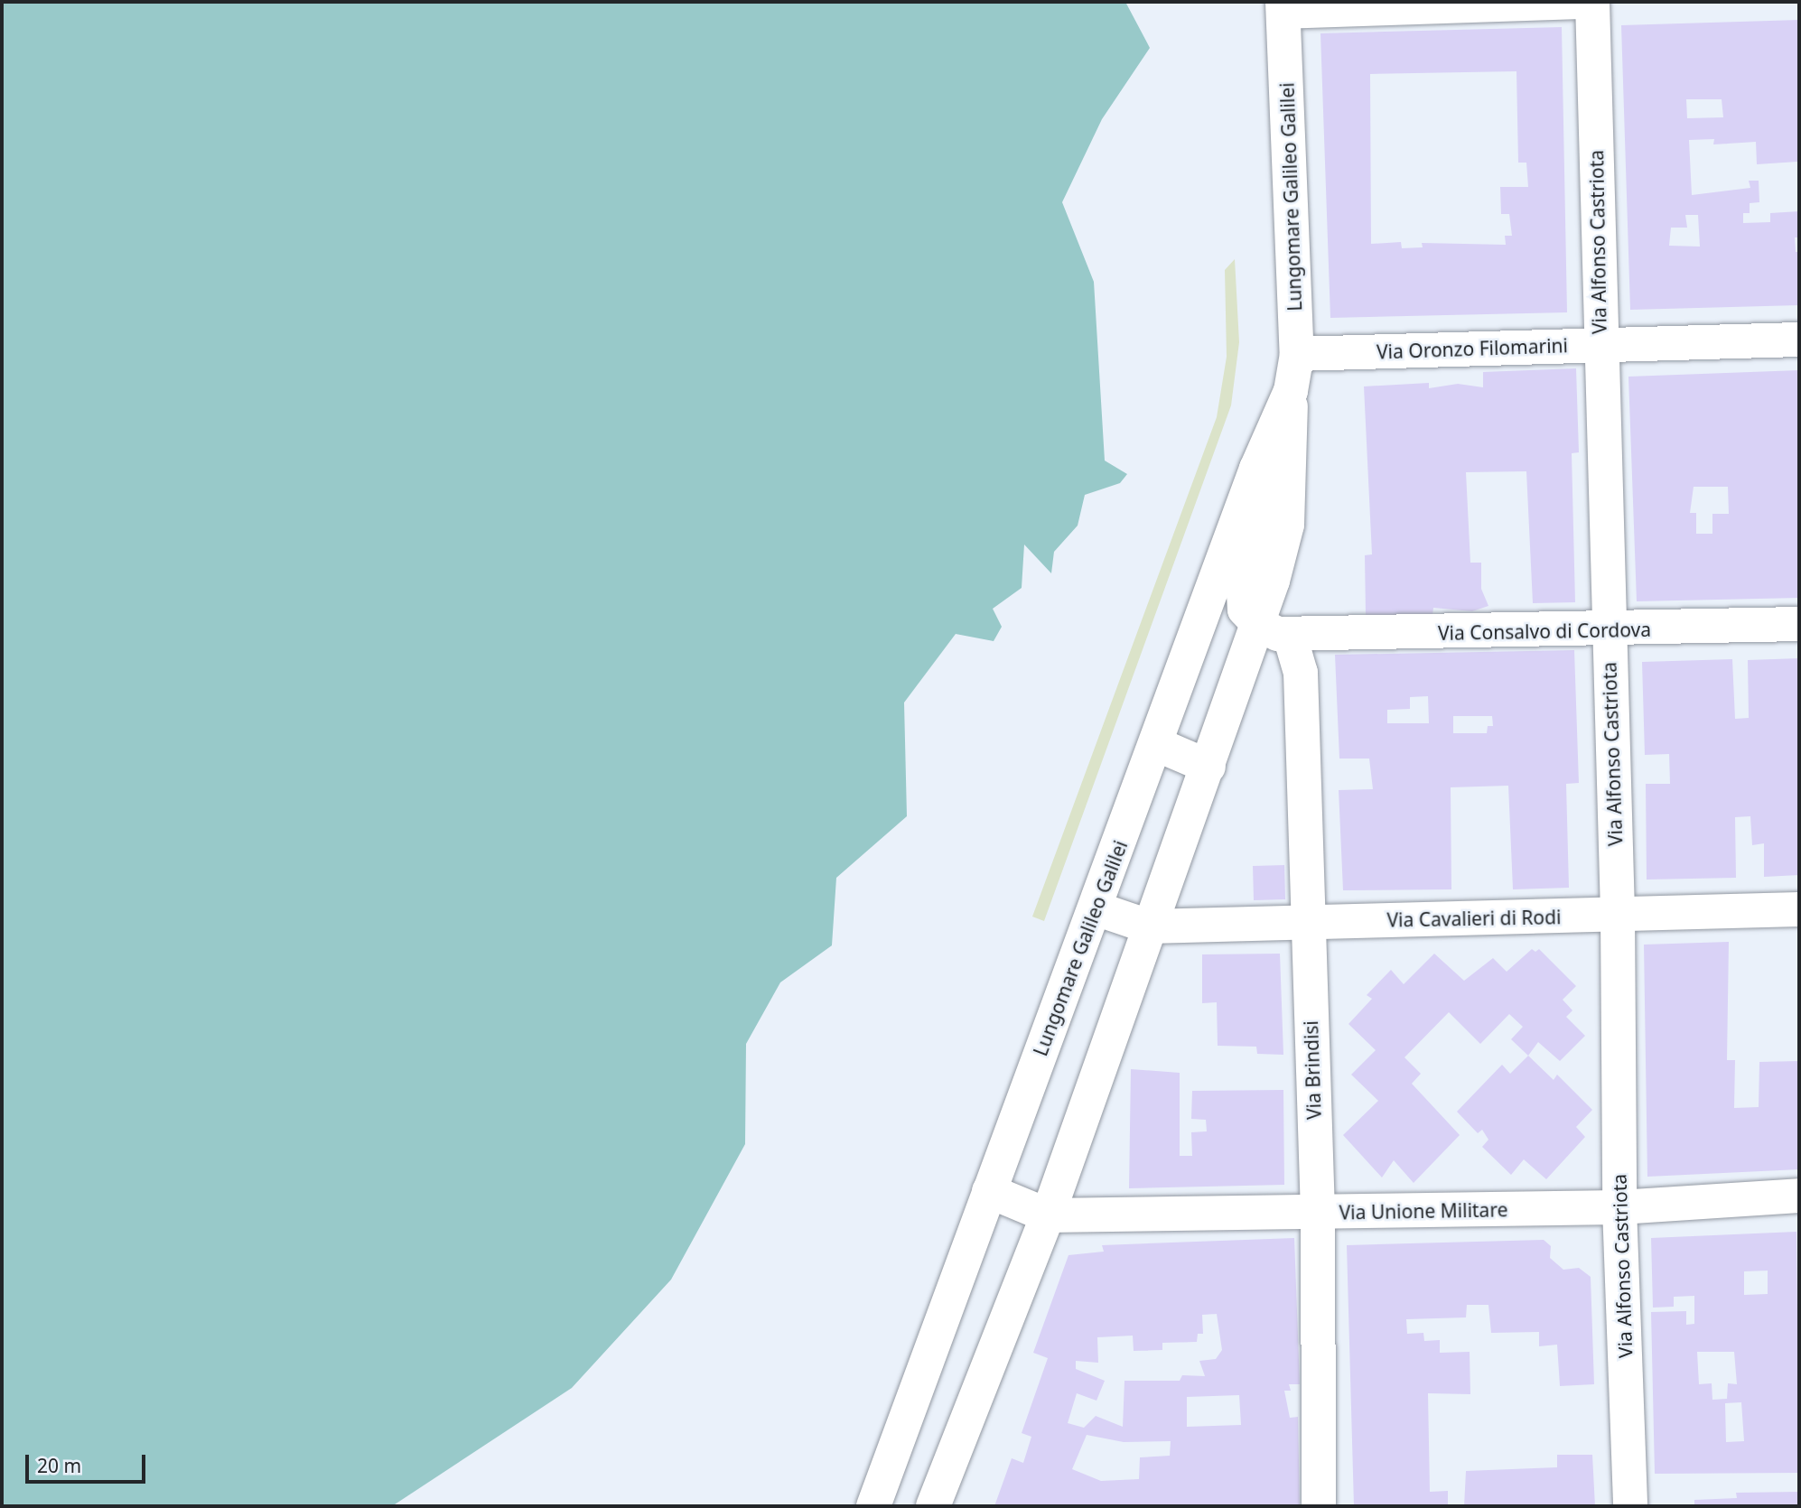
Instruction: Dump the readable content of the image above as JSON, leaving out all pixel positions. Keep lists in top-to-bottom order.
{
  "streets": {
    "street": [
      "Lungomare Galileo Galilei",
      "Via Alfonso Castriota",
      "Via Oronzo Filomarini",
      "Via Consalvo di Cordova",
      "Via Cavalieri di Rodi",
      "Via Brindisi",
      "Via Unione Militare"
    ]
  },
  "crossings": [
    ["Lungomare Galileo Galilei", "Via Oronzo Filomarini"],
    ["Lungomare Galileo Galilei", "Via Consalvo di Cordova"],
    ["Lungomare Galileo Galilei", "Via Cavalieri di Rodi"],
    ["Lungomare Galileo Galilei", "Via Brindisi"],
    ["Lungomare Galileo Galilei", "Via Unione Militare"],
    ["Via Alfonso Castriota", "Via Oronzo Filomarini"],
    ["Via Alfonso Castriota", "Via Consalvo di Cordova"],
    ["Via Alfonso Castriota", "Via Cavalieri di Rodi"],
    ["Via Alfonso Castriota", "Via Unione Militare"],
    ["Via Consalvo di Cordova", "Via Brindisi"],
    ["Via Cavalieri di Rodi", "Via Brindisi"],
    ["Via Brindisi", "Via Unione Militare"]
  ],
  "scale_bar": "20 m"
}
